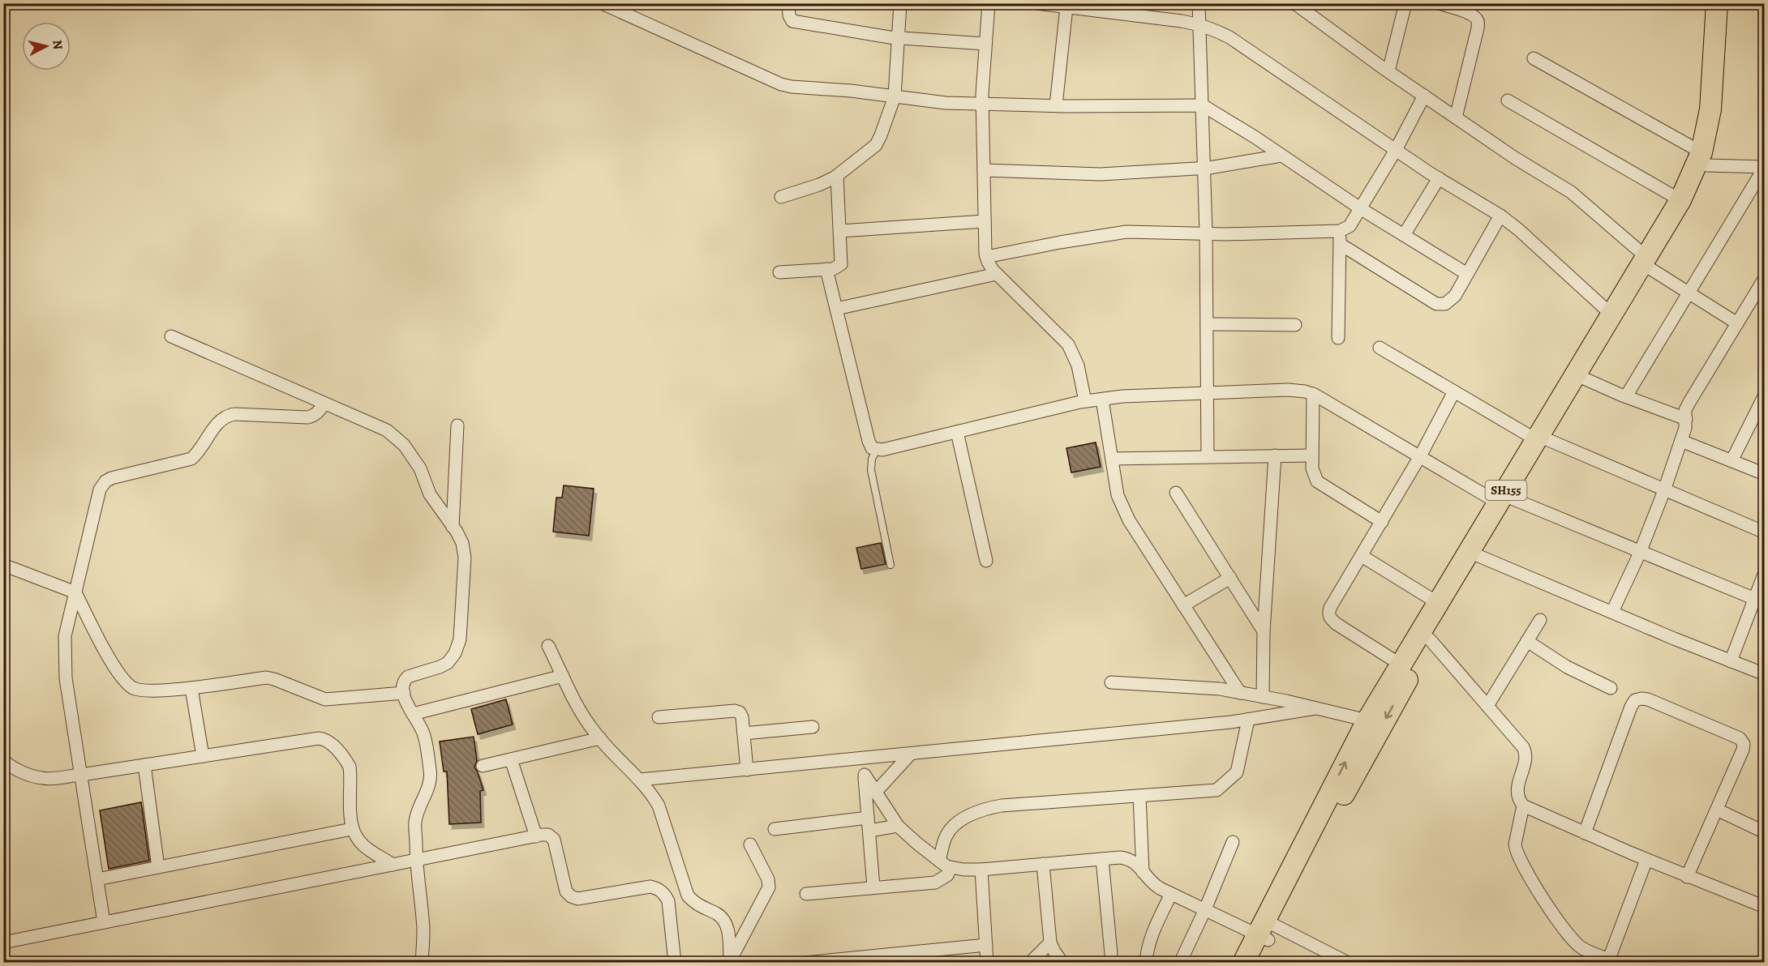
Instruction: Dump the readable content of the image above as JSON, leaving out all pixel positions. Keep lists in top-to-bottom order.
{
  "streets": {
    "main road": ["SH155"]
  },
  "north": "right"
}
